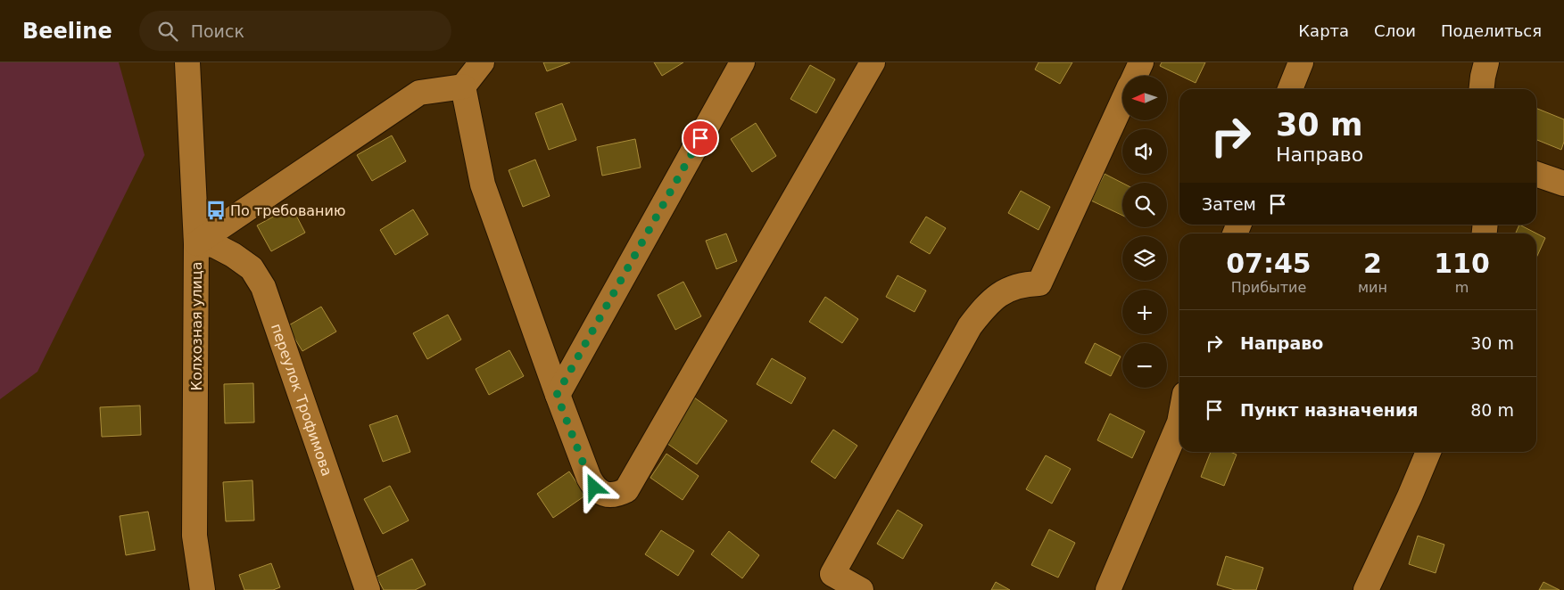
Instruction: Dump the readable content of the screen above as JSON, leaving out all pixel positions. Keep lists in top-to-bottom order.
{
  "streets": {
    "street": ["Колхозная улица", "переулок Трофимова"]
  },
  "crossings": [
    ["Колхозная улица", "переулок Трофимова"]
  ],
  "places": {
    "bus stop": ["По требованию"]
  },
  "north": "left",
  "page": {
    "header": "Beeline",
    "search": "Поиск",
    "nav": ["Карта", "Слои", "Поделиться"],
    "map_buttons": ["+", "−"],
    "turn": ["30 m", "Направо"],
    "then": "Затем",
    "eta": [
      "07:45",
      "Прибытие",
      "2",
      "мин",
      "110",
      "m"
    ],
    "list": [
      {
        "name": "Направо",
        "value": "30 m"
      },
      {
        "name": "Пункт назначения",
        "value": "80 m"
      }
    ]
  }
}
